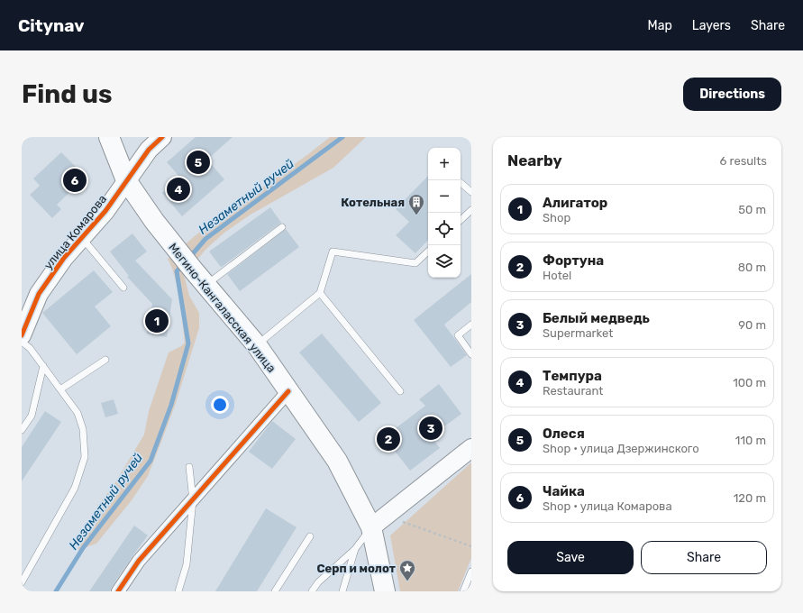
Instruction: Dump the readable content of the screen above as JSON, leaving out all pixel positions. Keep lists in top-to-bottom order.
{
  "streets": {
    "main road": ["Мегино-Кангаласская улица"],
    "street": ["улица Комарова"]
  },
  "crossings": [
    ["улица Комарова", "Мегино-Кангаласская улица"]
  ],
  "water": ["Незаметный ручей"],
  "places": {
    "building": ["Котельная"],
    "place": ["Серп и молот"]
  },
  "page": {
    "header": "Citynav",
    "nav": ["Map", "Layers", "Share"],
    "buttons": [
      "Directions",
      ["Save", "Share"]
    ],
    "title": "Find us",
    "heading": ["Nearby", "6 results"],
    "map_buttons": ["+", "−"],
    "pins": [
      "5",
      "6",
      "4",
      "1",
      "3",
      "2"
    ],
    "list": [
      {
        "mark": "1",
        "name": "Алигатор",
        "note": "Shop",
        "value": "50 m"
      },
      {
        "mark": "2",
        "name": "Фортуна",
        "note": "Hotel",
        "value": "80 m"
      },
      {
        "mark": "3",
        "name": "Белый медведь",
        "note": "Supermarket",
        "value": "90 m"
      },
      {
        "mark": "4",
        "name": "Темпура",
        "note": "Restaurant",
        "value": "100 m"
      },
      {
        "mark": "5",
        "name": "Олеся",
        "note": "Shop · улица Дзержинского",
        "value": "110 m"
      },
      {
        "mark": "6",
        "name": "Чайка",
        "note": "Shop · улица Комарова",
        "value": "120 m"
      }
    ]
  }
}
